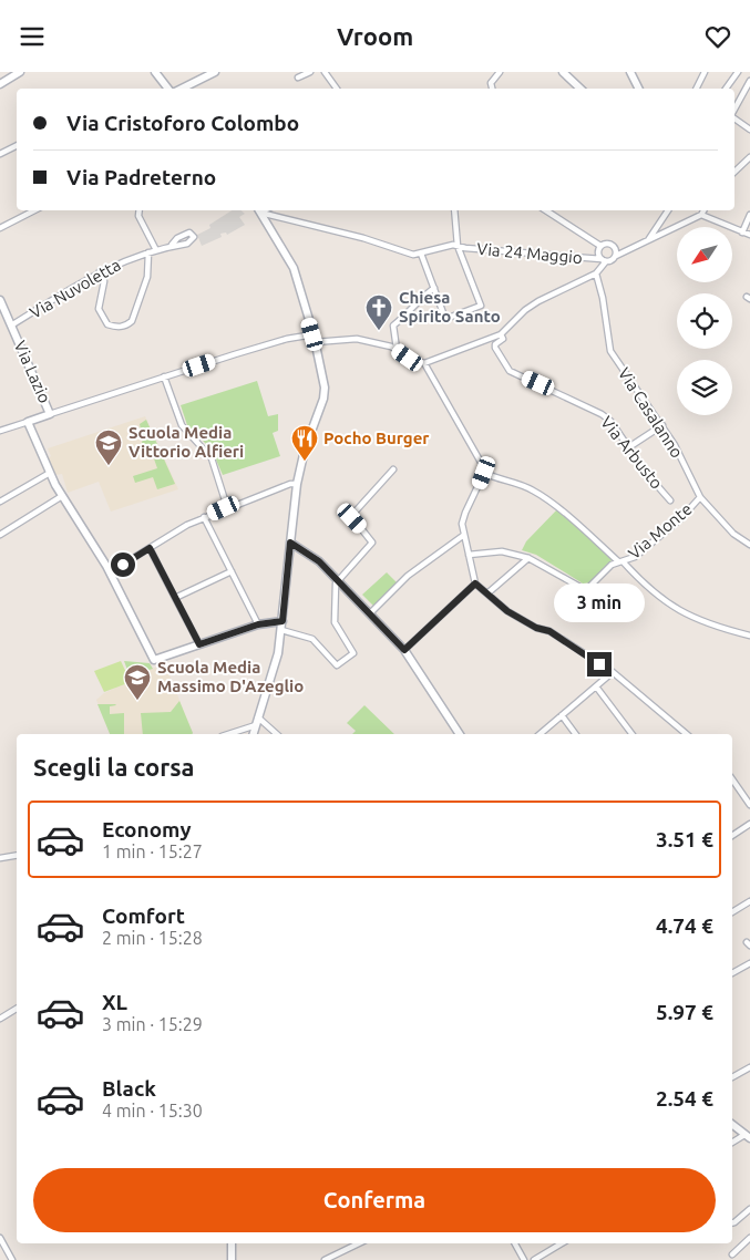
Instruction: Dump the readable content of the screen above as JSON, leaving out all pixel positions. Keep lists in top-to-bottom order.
{
  "streets": {
    "main road": ["Via Lazio"],
    "street": [
      "Via 24 Maggio",
      "Via Nuvoletta",
      "Via Casalanno",
      "Via Arbusto",
      "Via Monte"
    ]
  },
  "crossings": [
    ["Via Nuvoletta", "Via Lazio"],
    ["Via Casalanno", "Via Monte"]
  ],
  "places": {
    "church": ["Chiesa Spirito Santo"],
    "restaurant": ["Pocho Burger"],
    "school or university": ["Scuola Media Vittorio Alfieri", "Scuola Media Massimo D'Azeglio"]
  },
  "north": "bottom left",
  "page": {
    "header": "Vroom",
    "banner": ["Via Cristoforo Colombo", "Via Padreterno"],
    "bubble": "3 min",
    "heading": "Scegli la corsa",
    "list": [
      {
        "name": "Economy",
        "note": "1 min · 15:27",
        "value": "3.51 €"
      },
      {
        "name": "Comfort",
        "note": "2 min · 15:28",
        "value": "4.74 €"
      },
      {
        "name": "XL",
        "note": "3 min · 15:29",
        "value": "5.97 €"
      },
      {
        "name": "Black",
        "note": "4 min · 15:30",
        "value": "2.54 €"
      }
    ],
    "buttons": "Conferma"
  }
}
